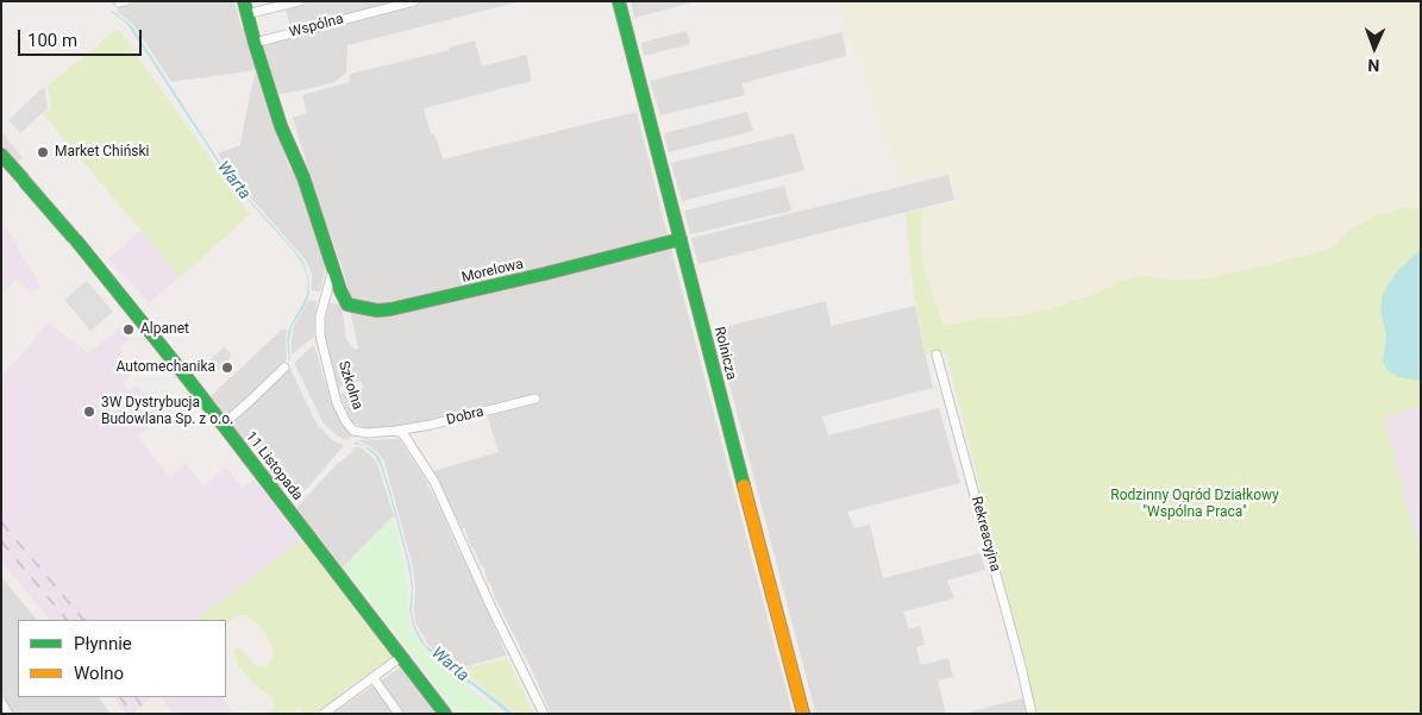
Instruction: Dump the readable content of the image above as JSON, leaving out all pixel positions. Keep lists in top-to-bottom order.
{
  "streets": {
    "street": [
      "Wspólna",
      "Morelowa",
      "Rolnicza",
      "Szkolna",
      "Dobra",
      "11 Listopada",
      "Rekreacyjna"
    ]
  },
  "crossings": [
    ["Morelowa", "Rolnicza"],
    ["Morelowa", "Szkolna"],
    ["Szkolna", "Dobra"]
  ],
  "water": ["Warta"],
  "parks": ["Rodzinny Ogród Działkowy \"Wspólna Praca\""],
  "places": [
    "Market Chiński",
    "Alpanet",
    "Automechanika",
    "3W Dystrybucja Budowlana Sp. z o.o."
  ],
  "legend": ["Płynnie", "Wolno"],
  "scale_bar": "100 m",
  "north": "bottom"
}
